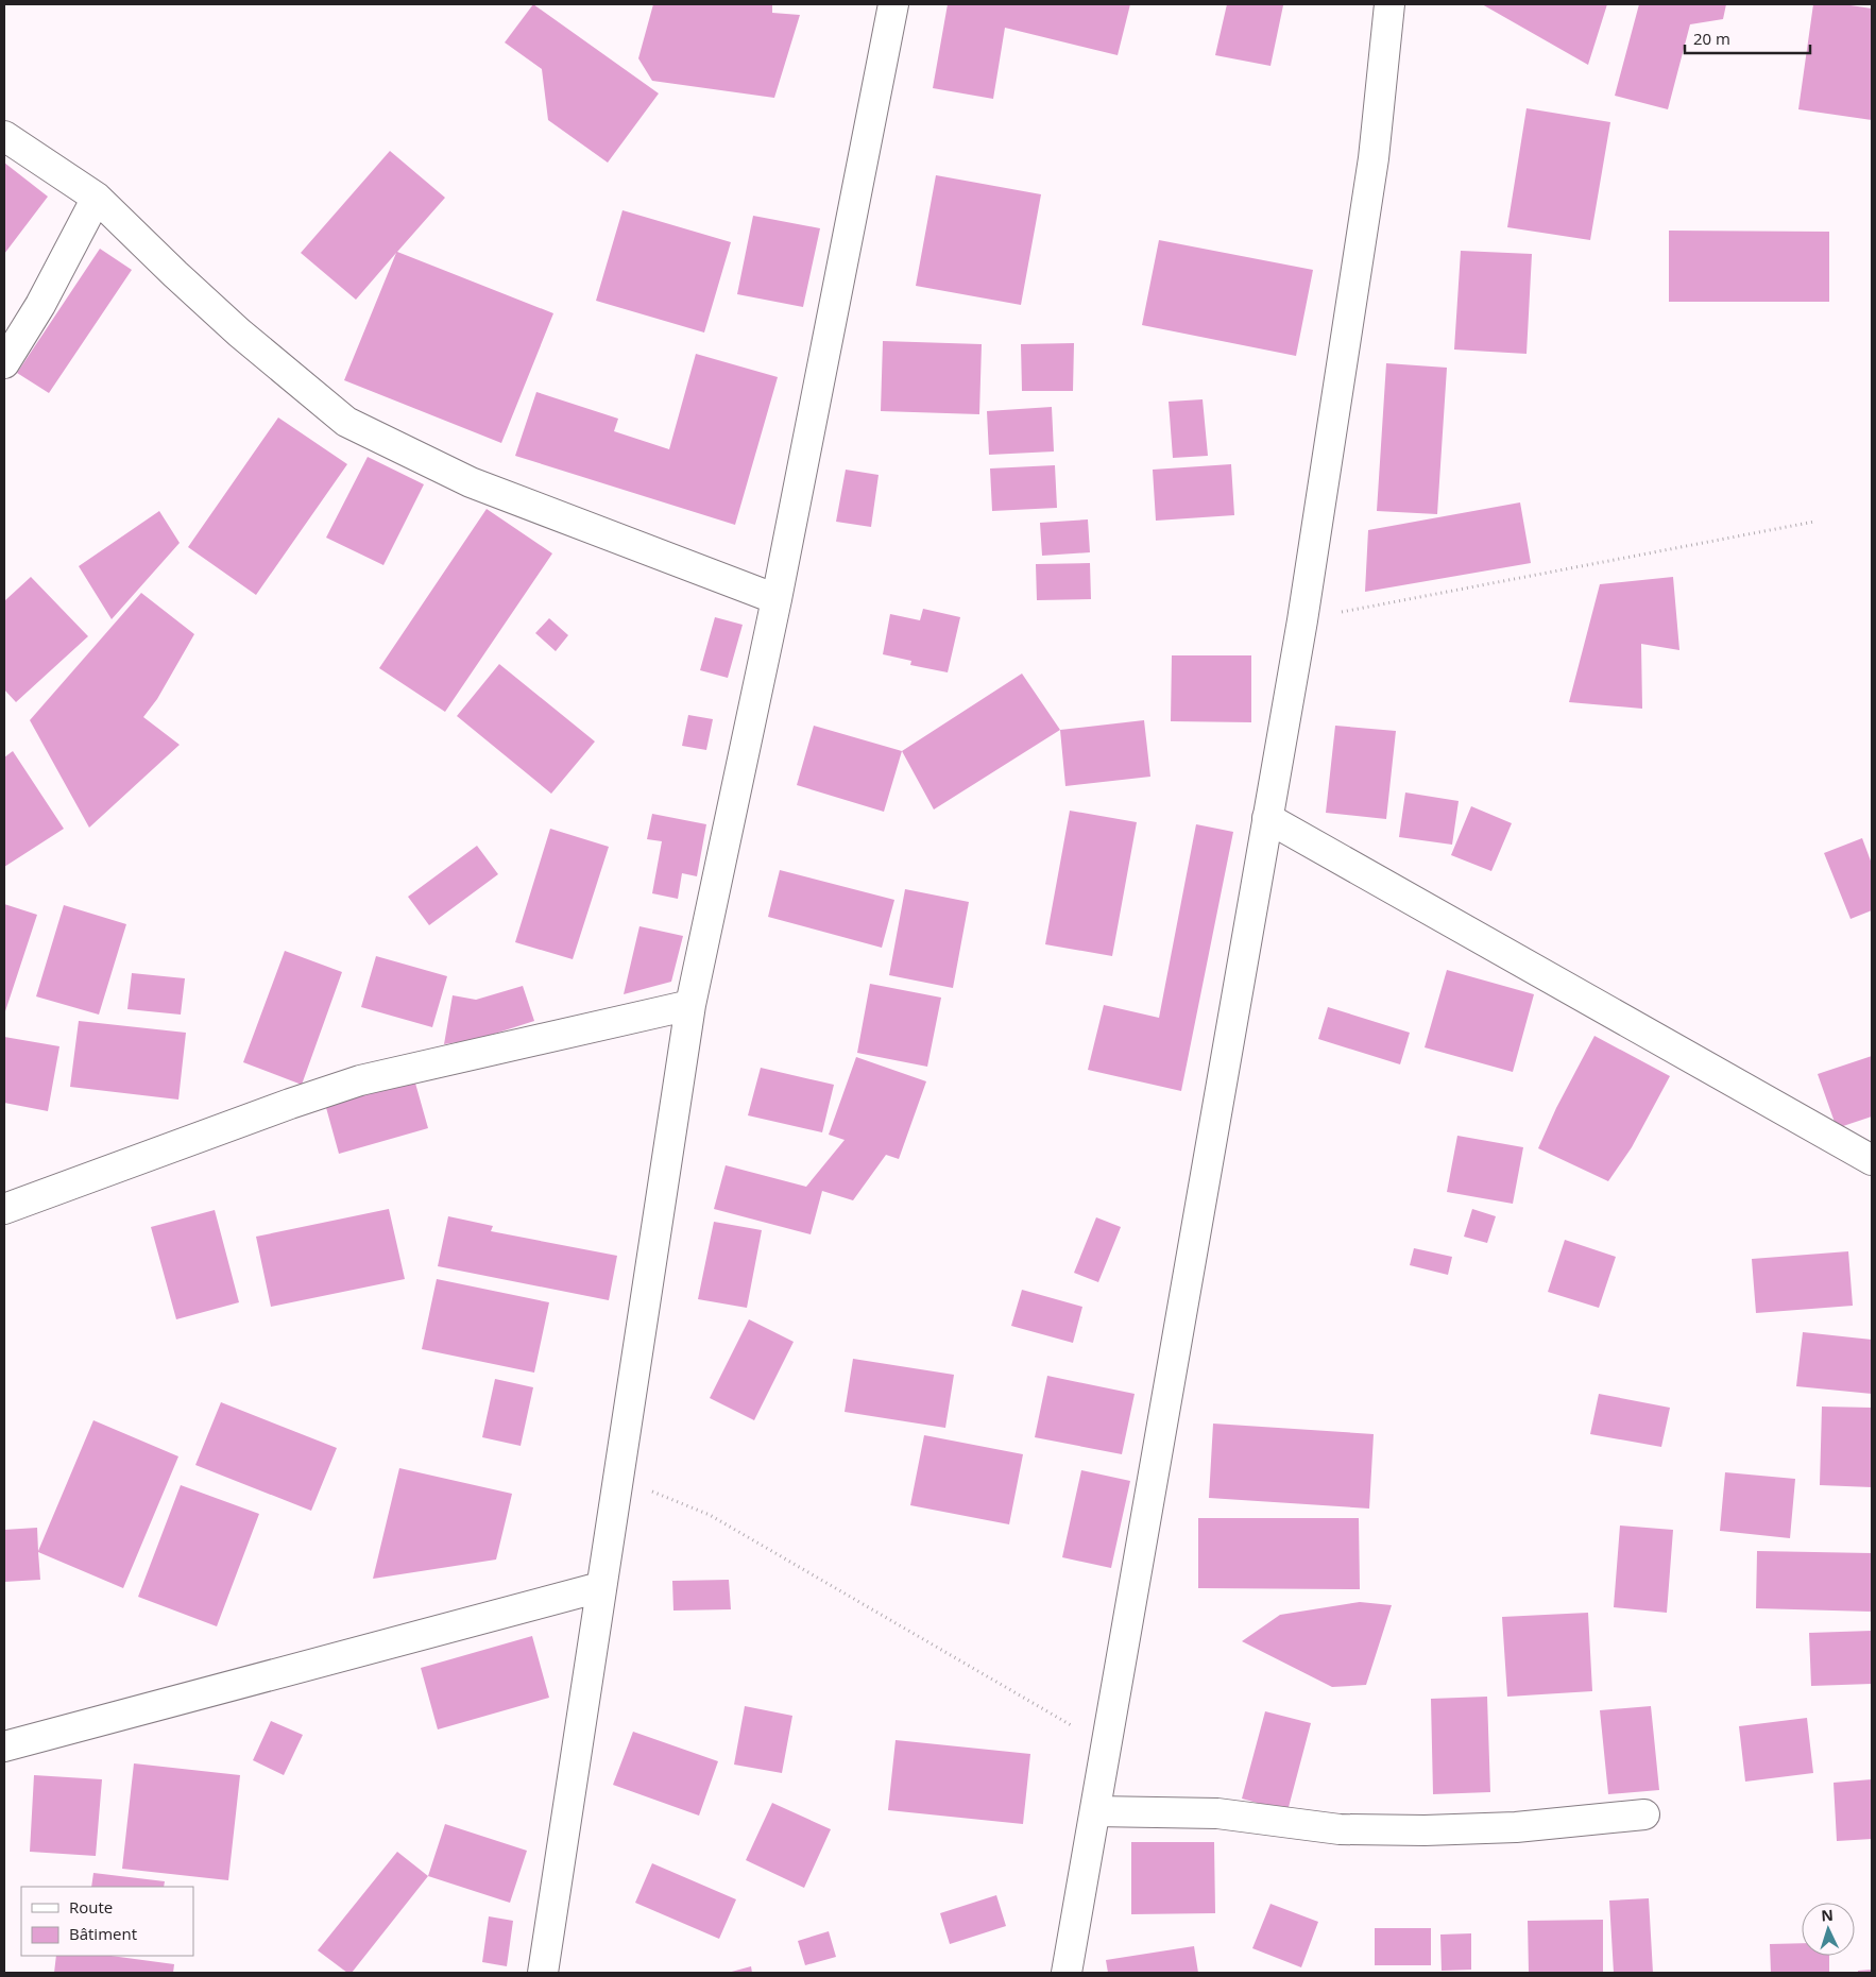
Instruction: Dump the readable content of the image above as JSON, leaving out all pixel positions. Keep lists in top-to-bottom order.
{
  "legend": ["Route", "Bâtiment"],
  "scale_bar": "20 m",
  "north": "top"
}
